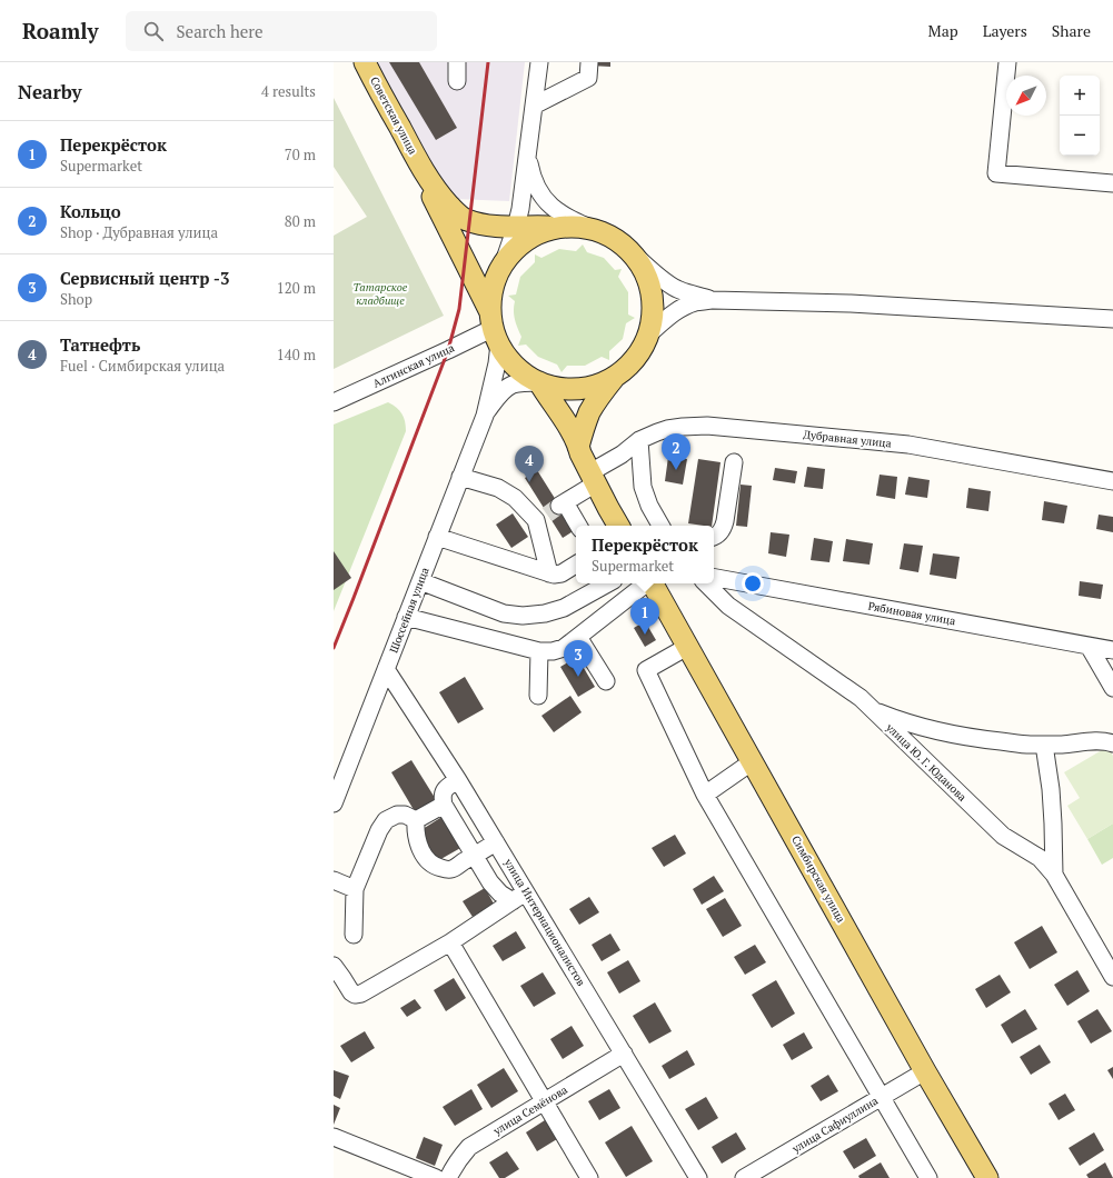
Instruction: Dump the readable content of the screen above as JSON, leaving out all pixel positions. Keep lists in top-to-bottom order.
{
  "streets": {
    "main road": ["Советская улица", "Симбирская улица"],
    "street": [
      "Алгинская улица",
      "Дубравная улица",
      "Шоссейная улица",
      "Рябиновая улица",
      "улица Ю. Г. Юданова",
      "улица Интернационалистов",
      "улица Семёнова",
      "улица Сафиуллина"
    ]
  },
  "crossings": [
    ["Шоссейная улица", "улица Интернационалистов"],
    ["Симбирская улица", "улица Сафиуллина"],
    ["улица Интернационалистов", "улица Семёнова"]
  ],
  "parks": ["Татарское кладбище"],
  "north": "bottom left",
  "page": {
    "header": "Roamly",
    "search": "Search here",
    "nav": ["Map", "Layers", "Share"],
    "heading": ["Nearby", "4 results"],
    "map_buttons": ["+", "−"],
    "list": [
      {
        "mark": "1",
        "name": "Перекрёсток",
        "note": "Supermarket",
        "value": "70 m"
      },
      {
        "mark": "2",
        "name": "Кольцо",
        "note": "Shop · Дубравная улица",
        "value": "80 m"
      },
      {
        "mark": "3",
        "name": "Сервисный центр -3",
        "note": "Shop",
        "value": "120 m"
      },
      {
        "mark": "4",
        "name": "Татнефть",
        "note": "Fuel · Симбирская улица",
        "value": "140 m"
      }
    ],
    "pins": [
      "2",
      "4",
      "1",
      "3"
    ],
    "popup": ["Перекрёсток", "Supermarket"]
  }
}
